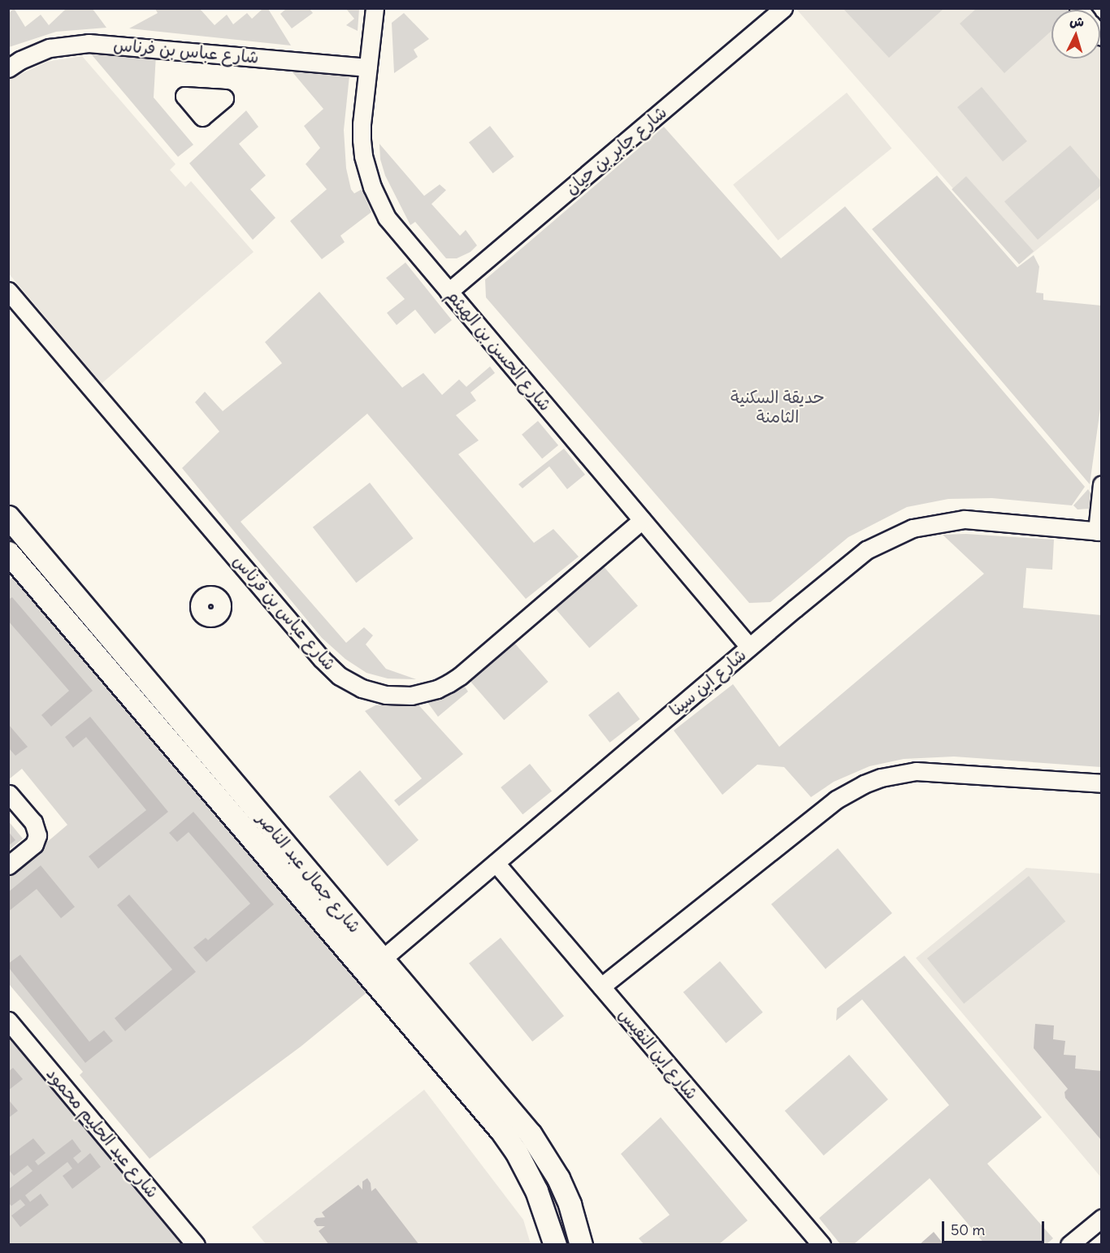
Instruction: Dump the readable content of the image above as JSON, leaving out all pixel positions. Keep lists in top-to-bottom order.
{
  "streets": {
    "main road": ["شارع جمال عبد الناصر"],
    "street": [
      "شارع عباس بن فرناس",
      "شارع جابر بن حيان",
      "شارع الحسن بن الهيثم",
      "شارع ابن سينا",
      "شارع ابن النفيس",
      "شارع عبد الحليم محمود"
    ]
  },
  "crossings": [
    ["شارع عباس بن فرناس", "شارع الحسن بن الهيثم"],
    ["شارع جابر بن حيان", "شارع الحسن بن الهيثم"],
    ["شارع الحسن بن الهيثم", "شارع ابن سينا"],
    ["شارع ابن سينا", "شارع جمال عبد الناصر"],
    ["شارع ابن سينا", "شارع ابن النفيس"]
  ],
  "parks": ["حديقة السكنية الثامنة"],
  "scale_bar": "50 m",
  "north": "top"
}
